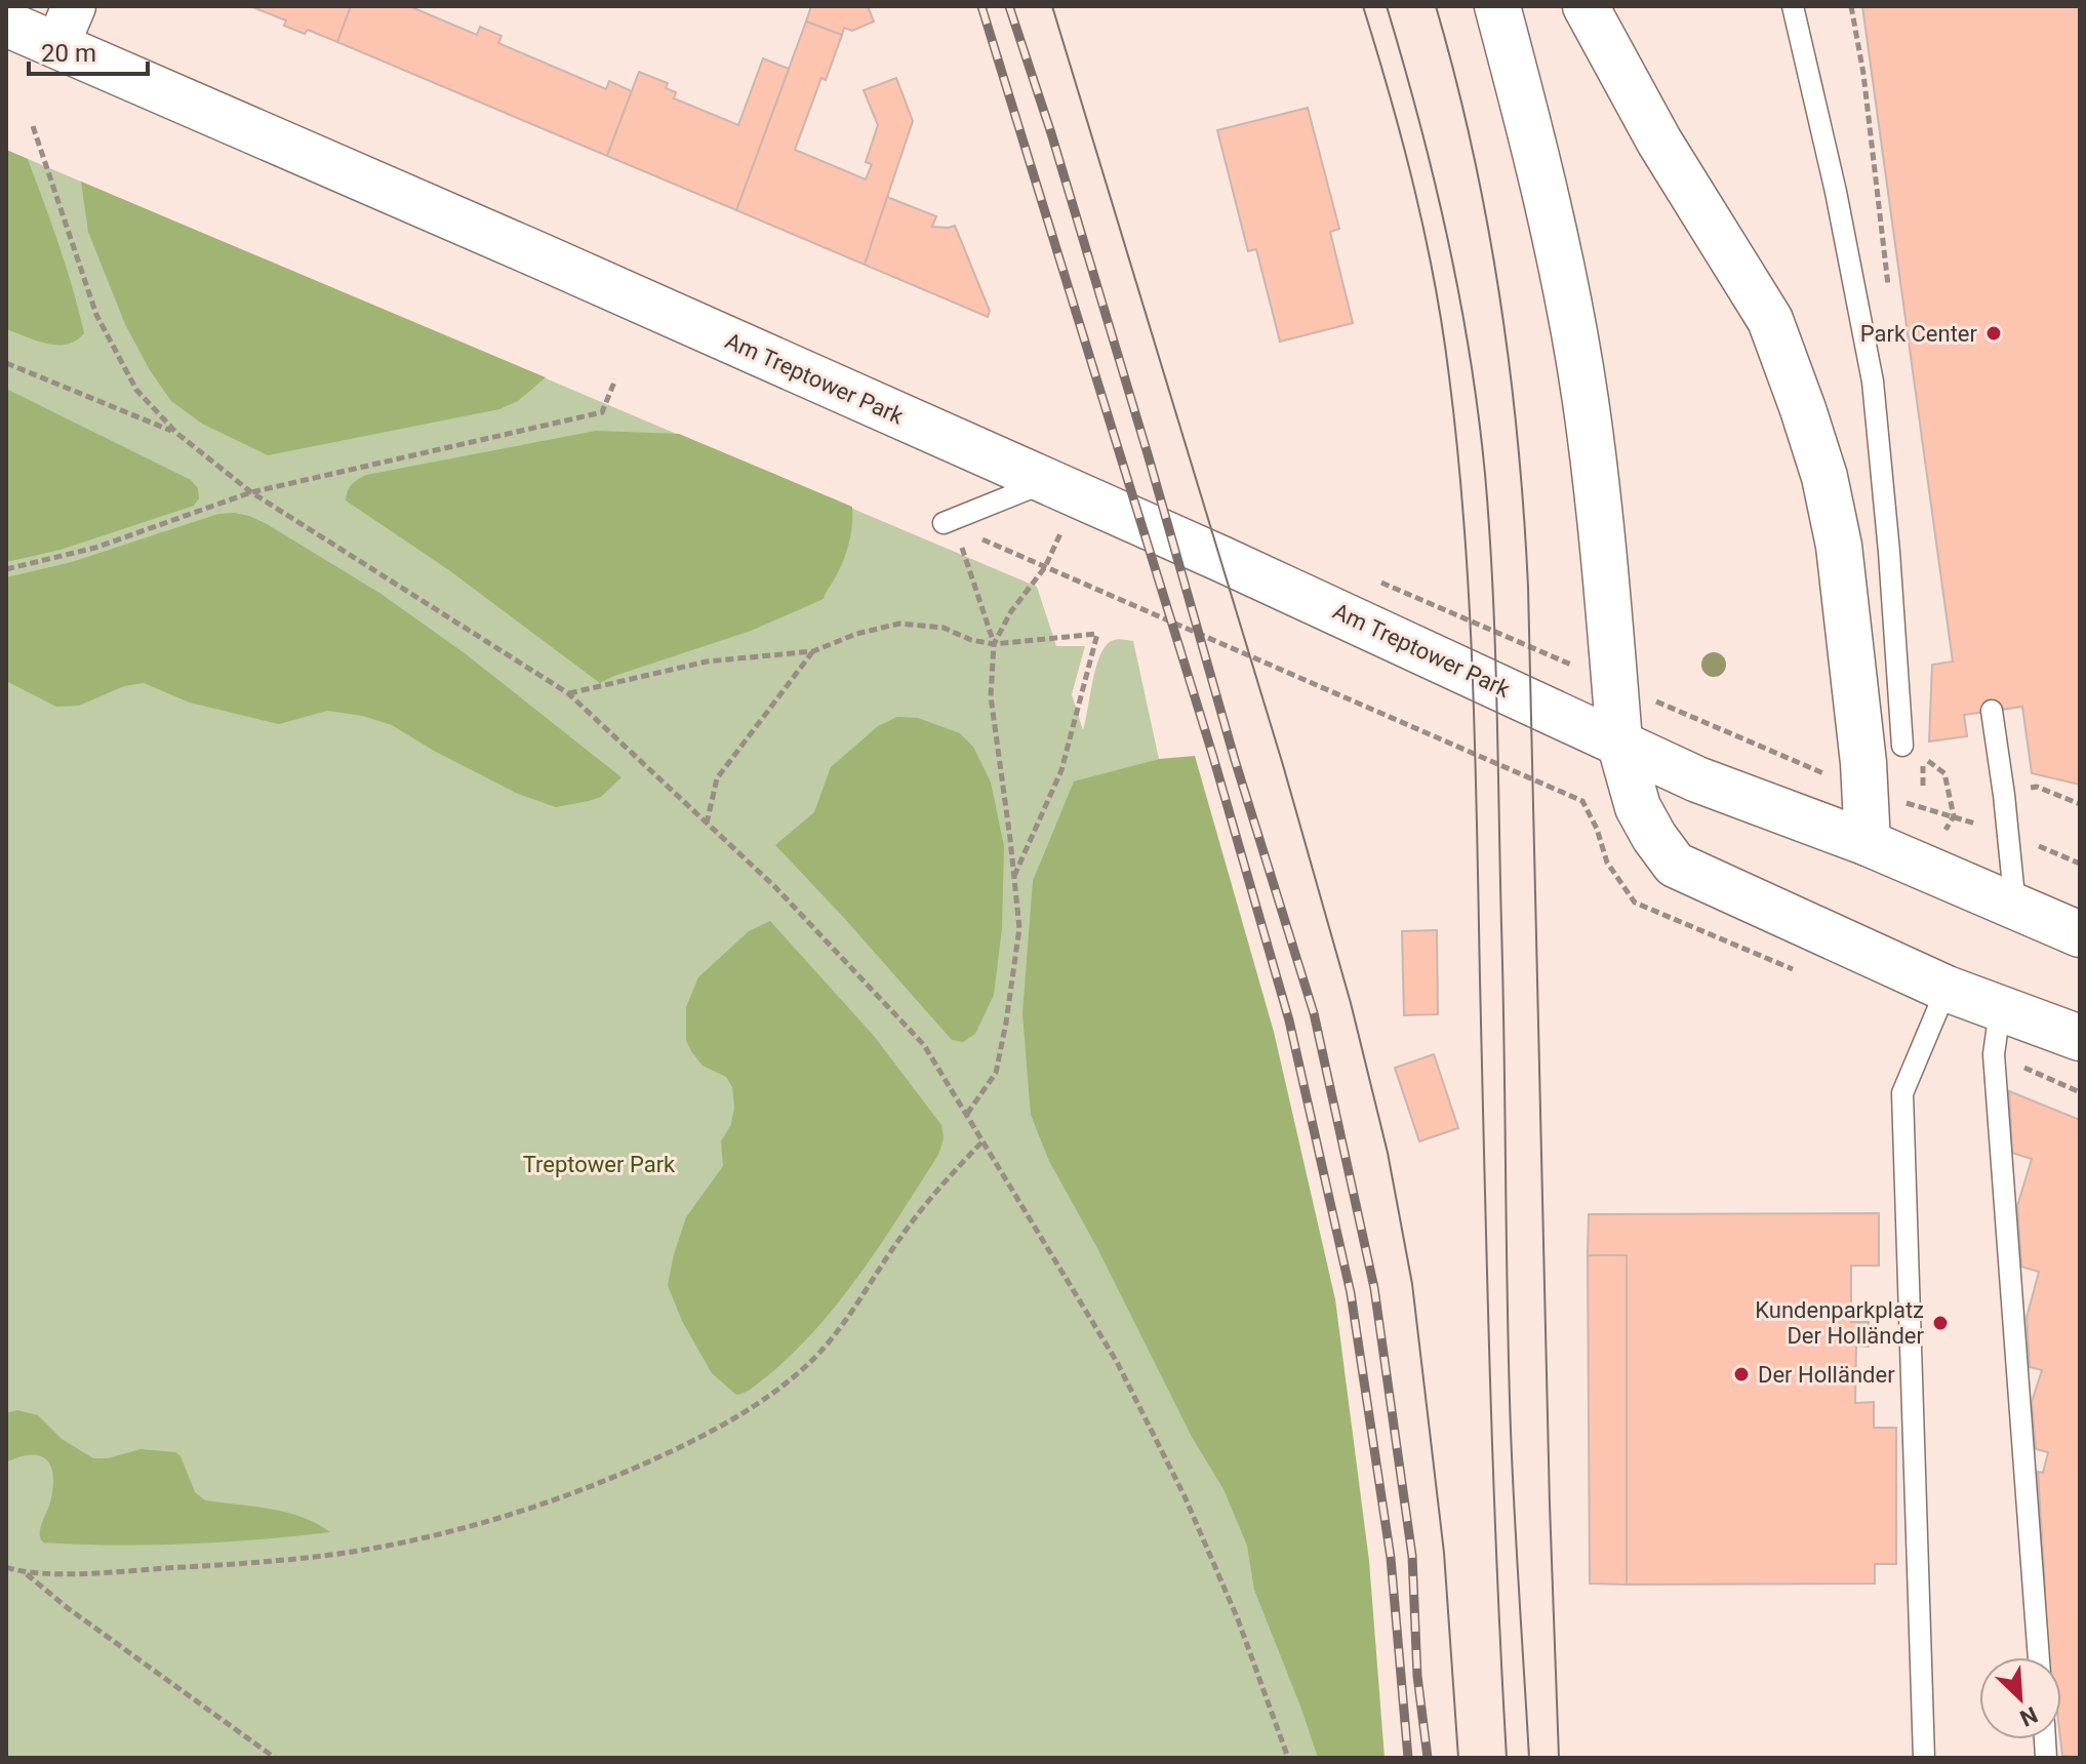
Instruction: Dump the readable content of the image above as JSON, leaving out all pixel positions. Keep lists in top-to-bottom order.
{
  "streets": {
    "main road": ["Am Treptower Park"]
  },
  "parks": ["Treptower Park"],
  "places": ["Park Center", "Kundenparkplatz Der Holländer", "Der Holländer"],
  "scale_bar": "20 m",
  "north": "bottom right"
}
